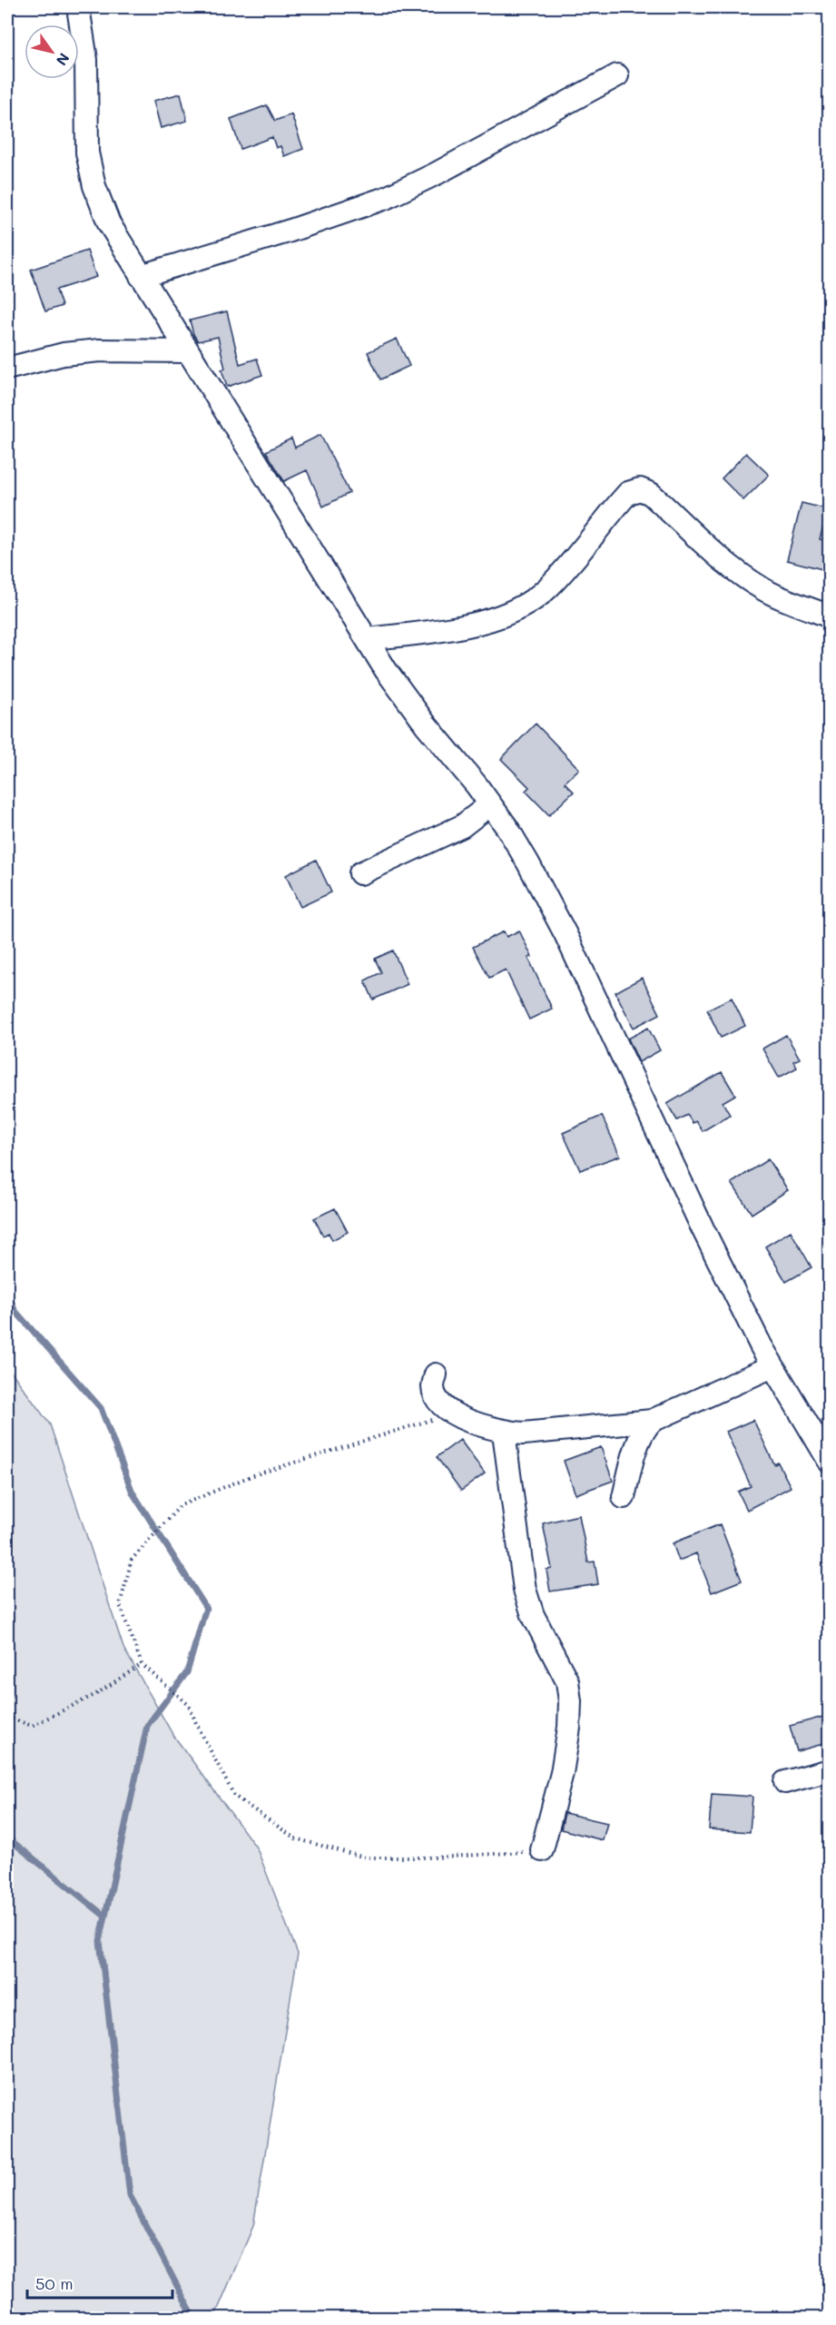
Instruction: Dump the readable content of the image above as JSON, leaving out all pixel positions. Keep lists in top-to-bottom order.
{
  "scale_bar": "50 m",
  "north": "bottom right"
}
